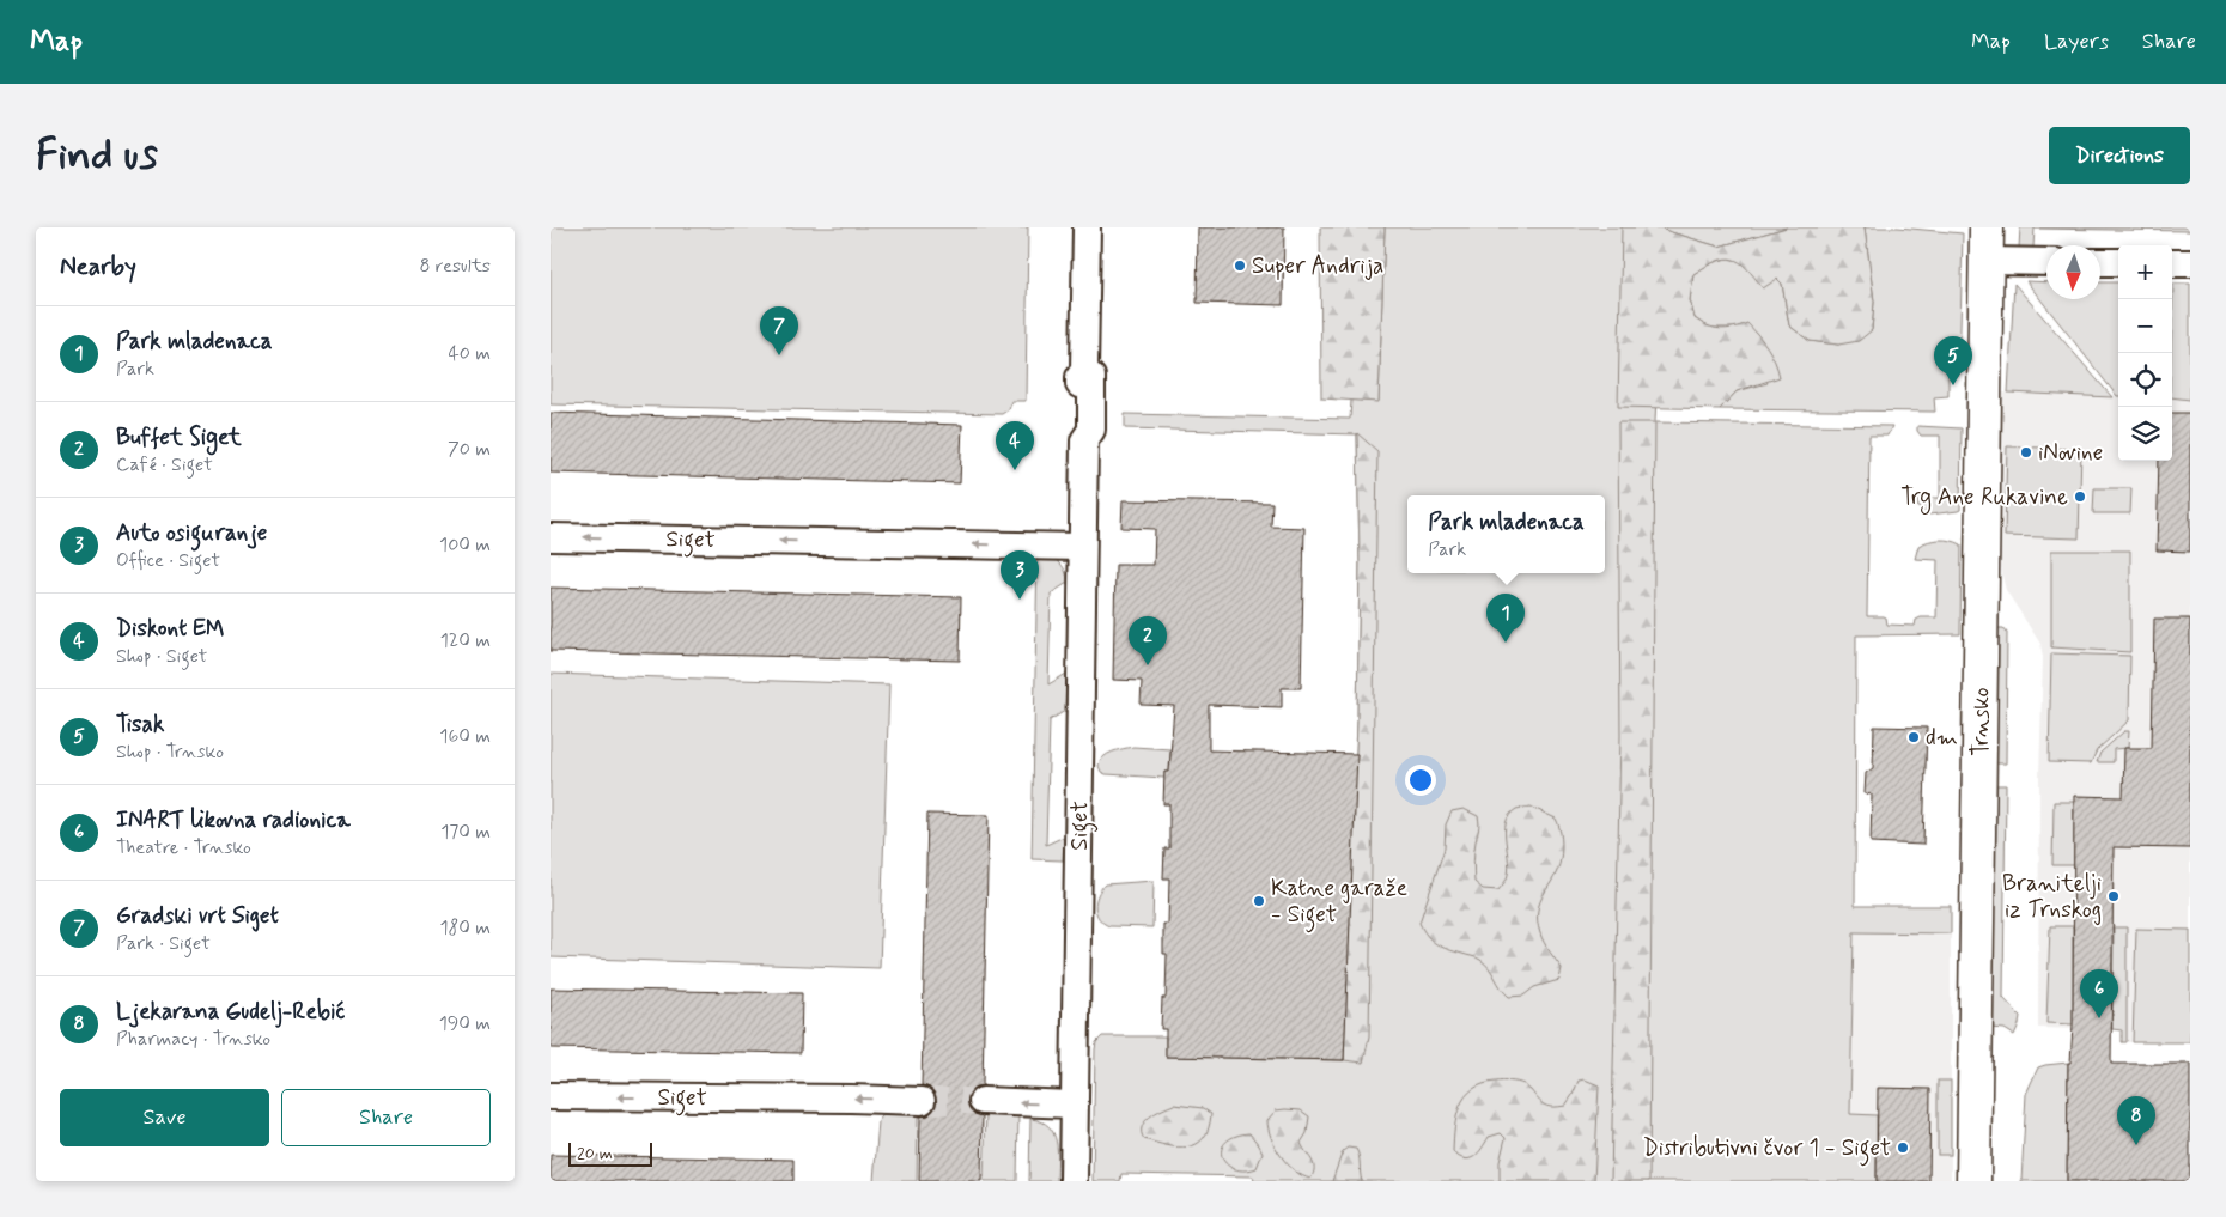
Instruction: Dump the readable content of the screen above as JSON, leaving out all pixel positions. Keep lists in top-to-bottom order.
{
  "streets": {
    "street": ["Siget", "Trnsko"]
  },
  "one_way": ["Siget"],
  "places": [
    "Super Andrija",
    "iNovine",
    "Trg Ane Rukavine",
    "dm",
    "Branitelji iz Trnskog",
    "Katne garaže - Siget",
    "Distributivni čvor 1 - Siget"
  ],
  "scale_bar": "20 m",
  "north": "bottom",
  "page": {
    "header": "Map",
    "nav": ["Map", "Layers", "Share"],
    "buttons": [
      "Directions",
      ["Save", "Share"]
    ],
    "title": "Find us",
    "heading": ["Nearby", "8 results"],
    "map_buttons": ["+", "−"],
    "list": [
      {
        "mark": "1",
        "name": "Park mladenaca",
        "note": "Park",
        "value": "40 m"
      },
      {
        "mark": "2",
        "name": "Buffet Siget",
        "note": "Café · Siget",
        "value": "70 m"
      },
      {
        "mark": "3",
        "name": "Auto osiguranje",
        "note": "Office · Siget",
        "value": "100 m"
      },
      {
        "mark": "4",
        "name": "Diskont EM",
        "note": "Shop · Siget",
        "value": "120 m"
      },
      {
        "mark": "5",
        "name": "Tisak",
        "note": "Shop · Trnsko",
        "value": "160 m"
      },
      {
        "mark": "6",
        "name": "INART likovna radionica",
        "note": "Theatre · Trnsko",
        "value": "170 m"
      },
      {
        "mark": "7",
        "name": "Gradski vrt Siget",
        "note": "Park · Siget",
        "value": "180 m"
      },
      {
        "mark": "8",
        "name": "Ljekarana Gudelj-Rebić",
        "note": "Pharmacy · Trnsko",
        "value": "190 m"
      }
    ],
    "pins": [
      "7",
      "5",
      "4",
      "3",
      "1",
      "2",
      "6",
      "8"
    ],
    "popup": ["Park mladenaca", "Park"],
    "scale": "20 m"
  }
}
